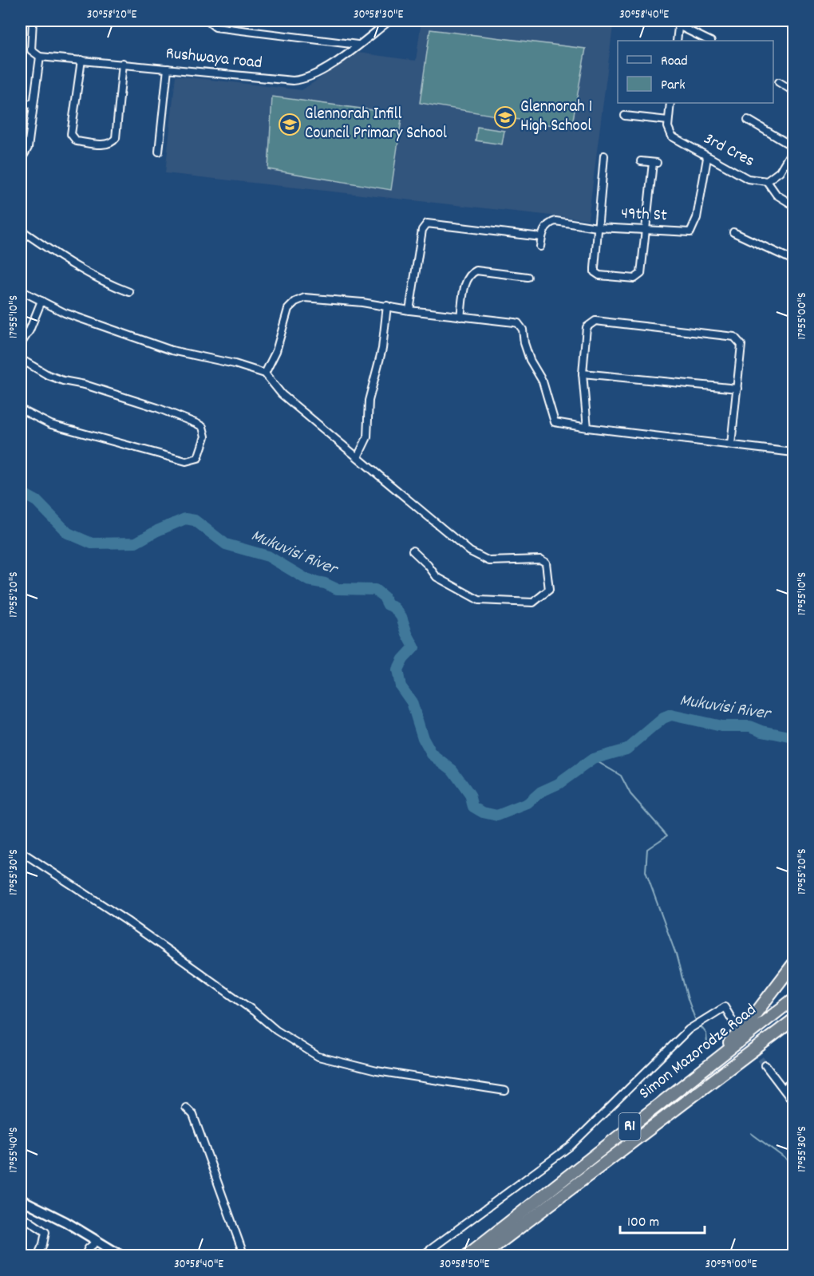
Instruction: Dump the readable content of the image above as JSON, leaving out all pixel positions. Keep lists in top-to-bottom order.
{
  "streets": {
    "highway": ["Simon Mazorodze Road", "R1"],
    "street": ["Rushwaya road", "3rd Cres", "49th St"]
  },
  "crossings": [
    ["3rd Cres", "49th St"]
  ],
  "water": ["Mukuvisi River"],
  "places": {
    "school or university": ["Glennorah 1 High School", "Glennorah Infill Council Primary School"]
  },
  "legend": ["Road", "Park"],
  "scale_bar": "100 m",
  "coordinates": [
    "30°58'20\"E",
    "30°58'30\"E",
    "30°58'40\"E",
    "17°55'00\"S",
    "17°55'10\"S",
    "17°55'20\"S",
    "17°55'30\"S",
    "17°55'40\"S",
    "30°58'50\"E",
    "30°59'00\"E"
  ]
}
